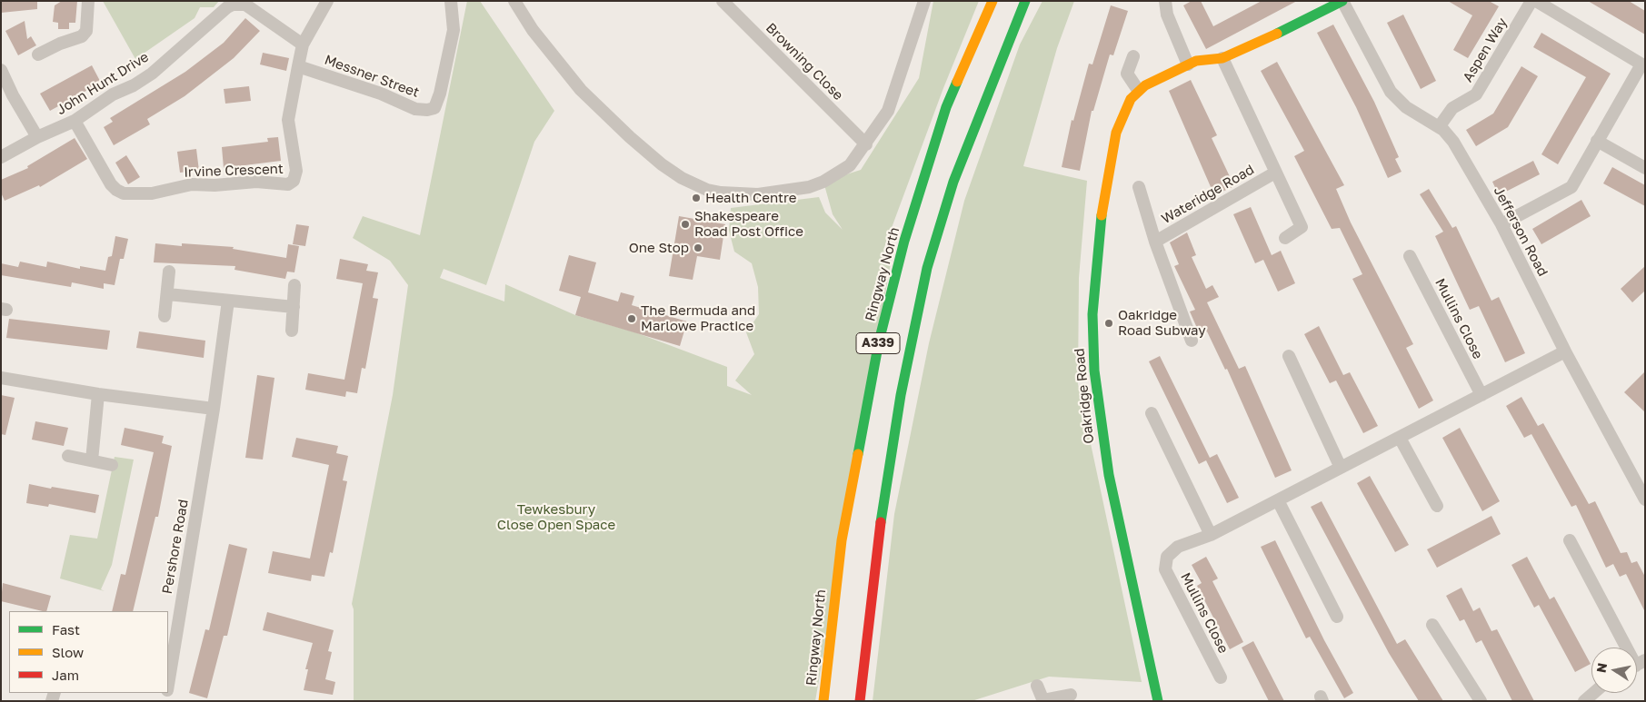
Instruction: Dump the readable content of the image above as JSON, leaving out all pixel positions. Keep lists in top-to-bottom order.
{
  "streets": {
    "main road": ["Ringway North", "A339", "Oakridge Road"],
    "street": [
      "Aspen Way",
      "Browning Close",
      "Messner Street",
      "John Hunt Drive",
      "Irvine Crescent",
      "Wateridge Road",
      "Jefferson Road",
      "Mullins Close",
      "Pershore Road"
    ]
  },
  "crossings": [
    ["Aspen Way", "Jefferson Road"],
    ["Messner Street", "Irvine Crescent"],
    ["John Hunt Drive", "Irvine Crescent"],
    ["Wateridge Road", "Oakridge Road"],
    ["Jefferson Road", "Mullins Close"],
    ["Jefferson Road", "Oakridge Road"]
  ],
  "parks": ["Tewkesbury Close Open Space"],
  "places": [
    "Health Centre",
    "Shakespeare Road Post Office",
    "One Stop",
    "The Bermuda and Marlowe Practice",
    "Oakridge Road Subway"
  ],
  "legend": ["Fast", "Slow", "Jam"],
  "north": "left"
}
